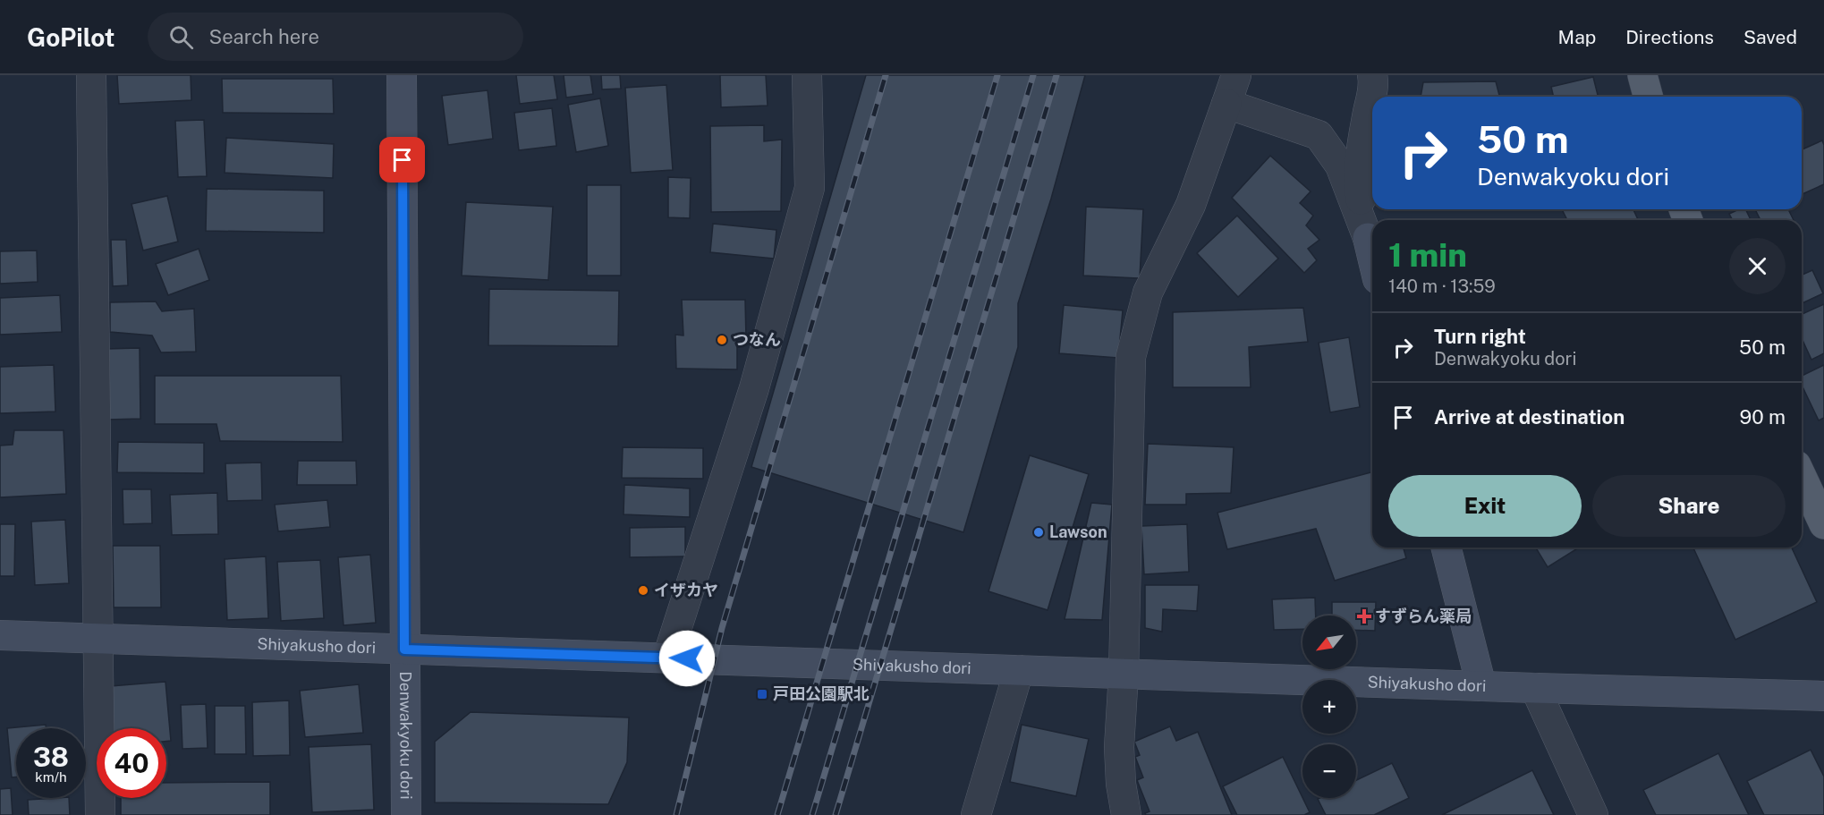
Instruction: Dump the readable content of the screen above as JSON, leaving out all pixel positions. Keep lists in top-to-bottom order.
{
  "streets": {
    "street": ["Shiyakusho dori", "Denwakyoku dori"]
  },
  "crossings": [
    ["Shiyakusho dori", "Denwakyoku dori"]
  ],
  "places": {
    "other": ["つなん", "Lawson", "イザカヤ"],
    "health": ["すずらん薬局"],
    "transit": ["戸田公園駅北"]
  },
  "north": "bottom left",
  "page": {
    "header": "GoPilot",
    "search": "Search here",
    "nav": ["Map", "Directions", "Saved"],
    "turn": ["50 m", "Denwakyoku dori"],
    "heading": ["1 min", "140 m · 13:59"],
    "list": [
      {
        "name": "Turn right",
        "note": "Denwakyoku dori",
        "value": "50 m"
      },
      {
        "name": "Arrive at destination",
        "value": "90 m"
      }
    ],
    "buttons": ["Exit", "Share"],
    "map_buttons": ["+", "−"],
    "speed": "38 km/h",
    "limit": "40"
  }
}
